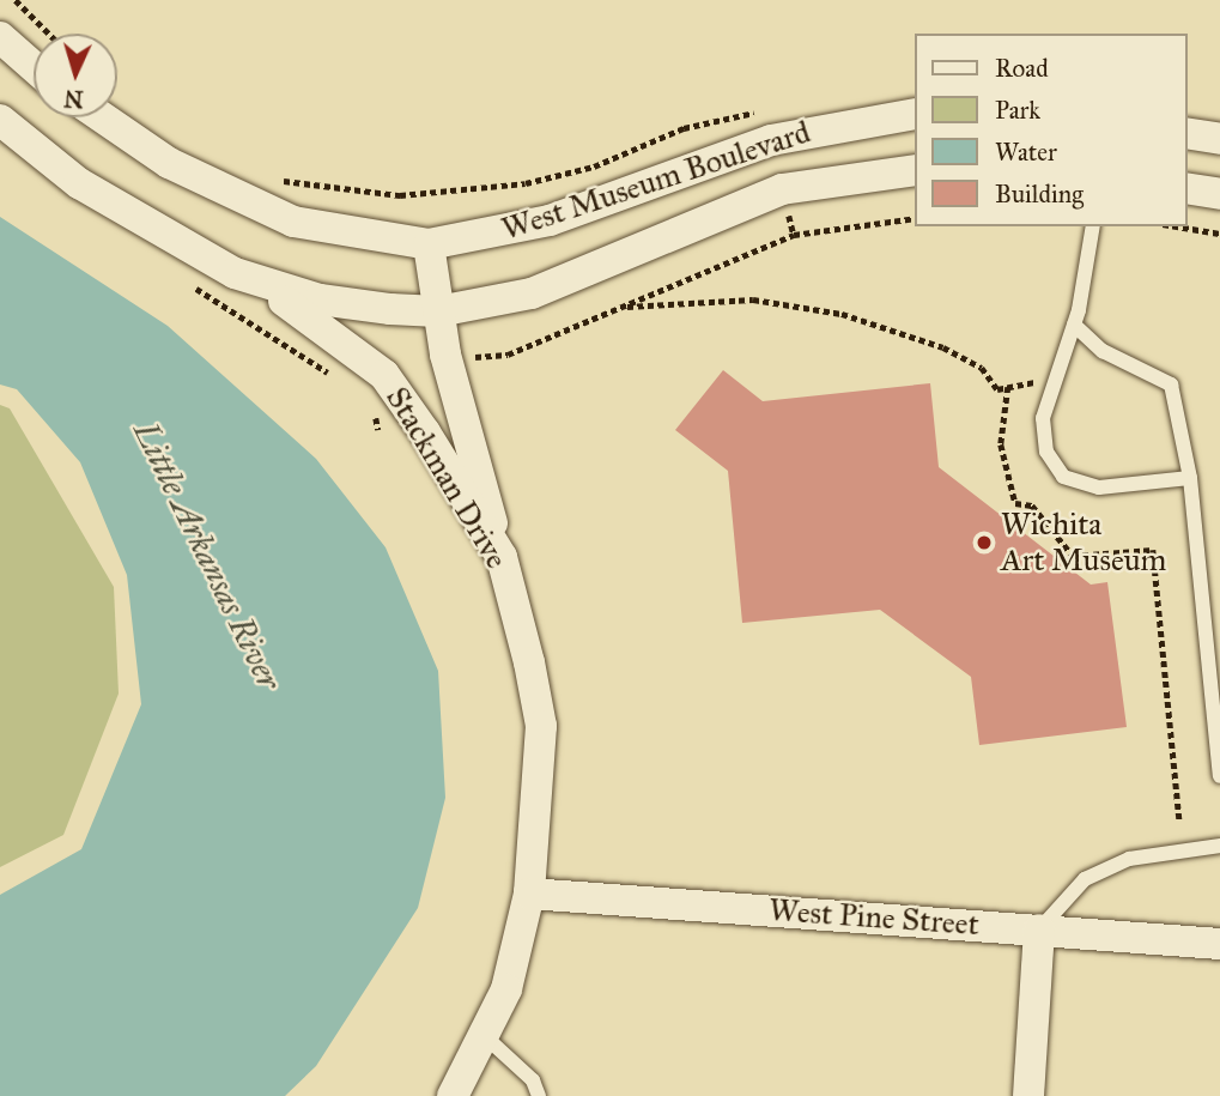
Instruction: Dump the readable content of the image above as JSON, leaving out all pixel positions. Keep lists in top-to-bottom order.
{
  "streets": {
    "street": ["West Museum Boulevard", "Stackman Drive", "West Pine Street"]
  },
  "crossings": [
    ["West Museum Boulevard", "Stackman Drive"],
    ["Stackman Drive", "West Pine Street"]
  ],
  "water": ["Little Arkansas River"],
  "places": ["Wichita Art Museum"],
  "legend": [
    "Road",
    "Park",
    "Water",
    "Building"
  ],
  "north": "bottom"
}
